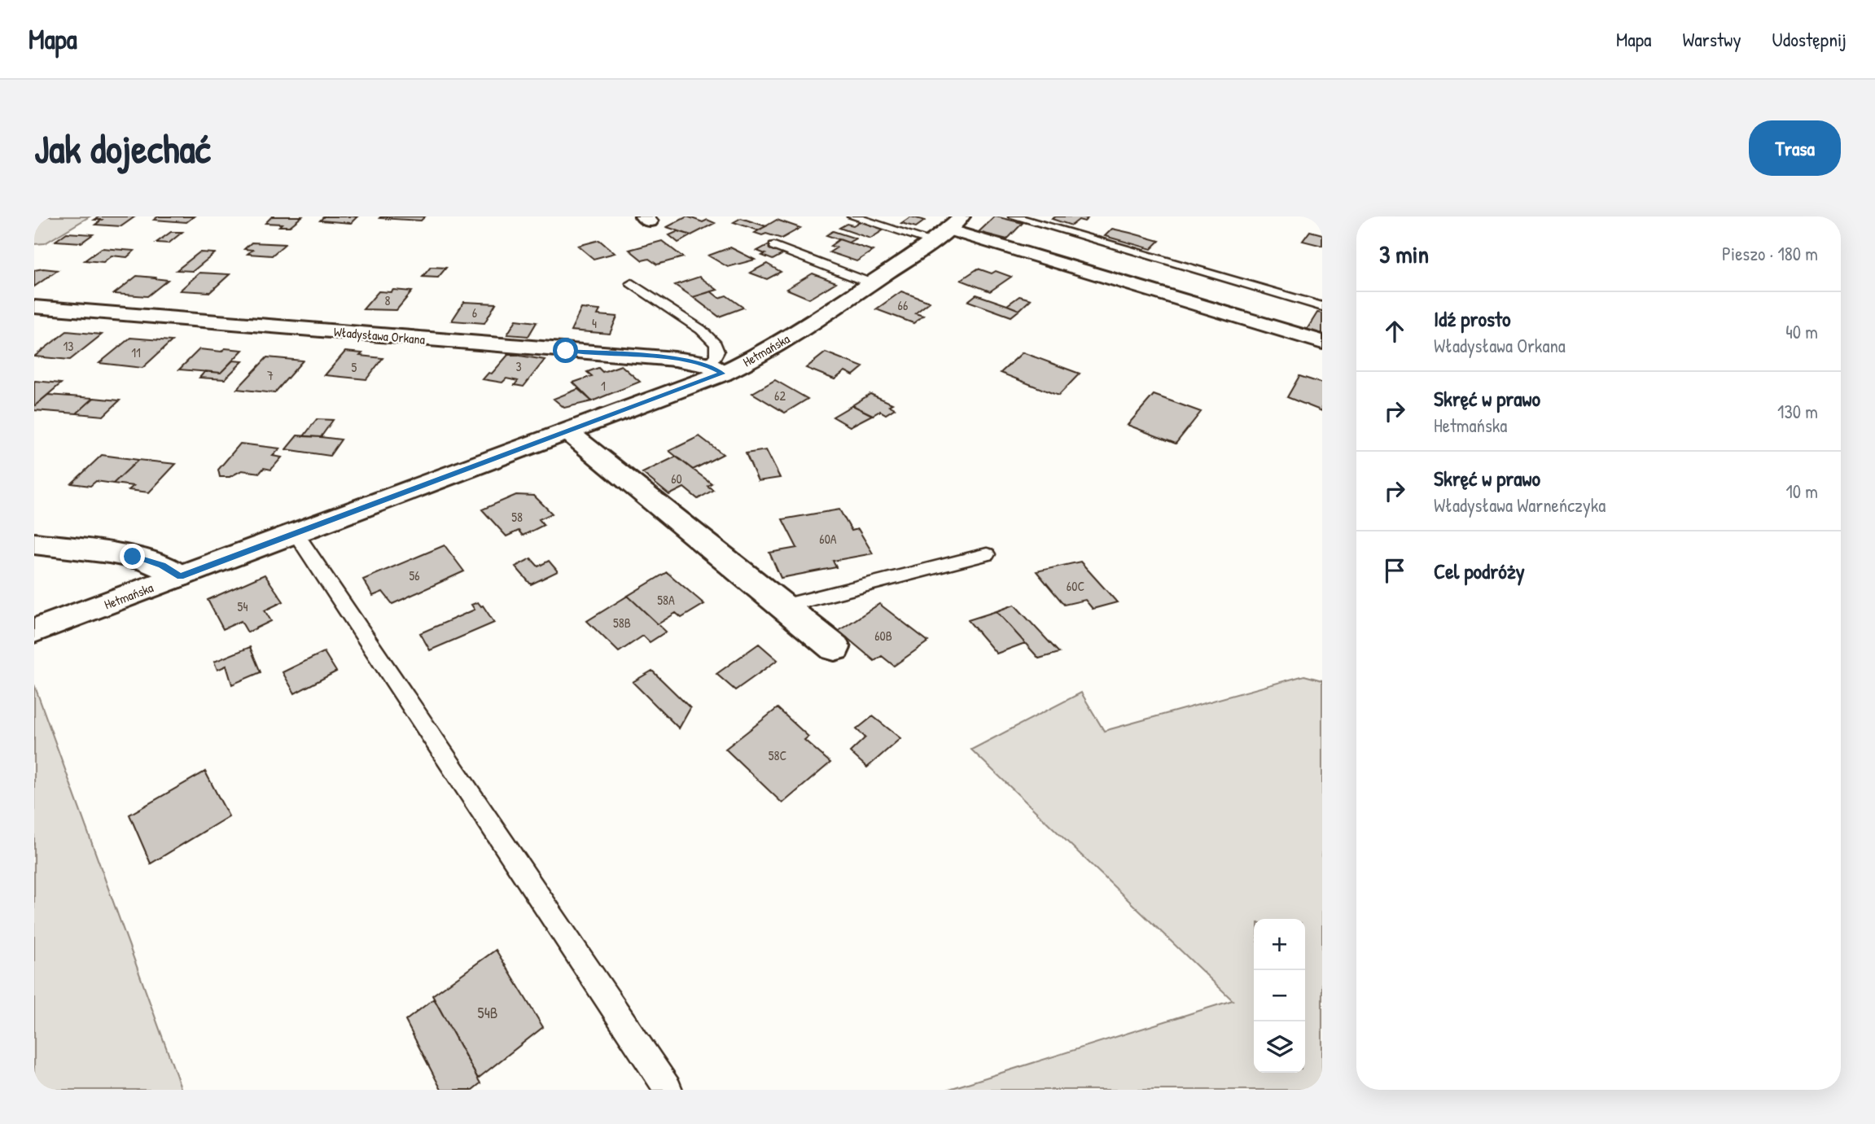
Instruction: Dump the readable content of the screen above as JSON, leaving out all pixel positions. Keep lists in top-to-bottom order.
{
  "streets": {
    "street": ["Władysława Orkana", "Hetmańska"]
  },
  "crossings": [
    ["Władysława Orkana", "Hetmańska"]
  ],
  "house_numbers": [
    "8",
    "66",
    "6",
    "4",
    "13",
    "11",
    "3",
    "5",
    "7",
    "1",
    "62",
    "60",
    "58",
    "60A",
    "56",
    "60C",
    "58A",
    "54",
    "58B",
    "60B",
    "58C",
    "54B"
  ],
  "page": {
    "header": "Mapa",
    "nav": ["Mapa", "Warstwy", "Udostępnij"],
    "buttons": "Trasa",
    "title": "Jak dojechać",
    "heading": ["3 min", "Pieszo · 180 m"],
    "list": [
      ["Idź prosto", "Władysława Orkana", "40 m"],
      ["Skręć w prawo", "Hetmańska", "130 m"],
      ["Skręć w prawo", "Władysława Warneńczyka", "10 m"],
      "Cel podróży"
    ],
    "map_buttons": ["+", "−"]
  }
}
